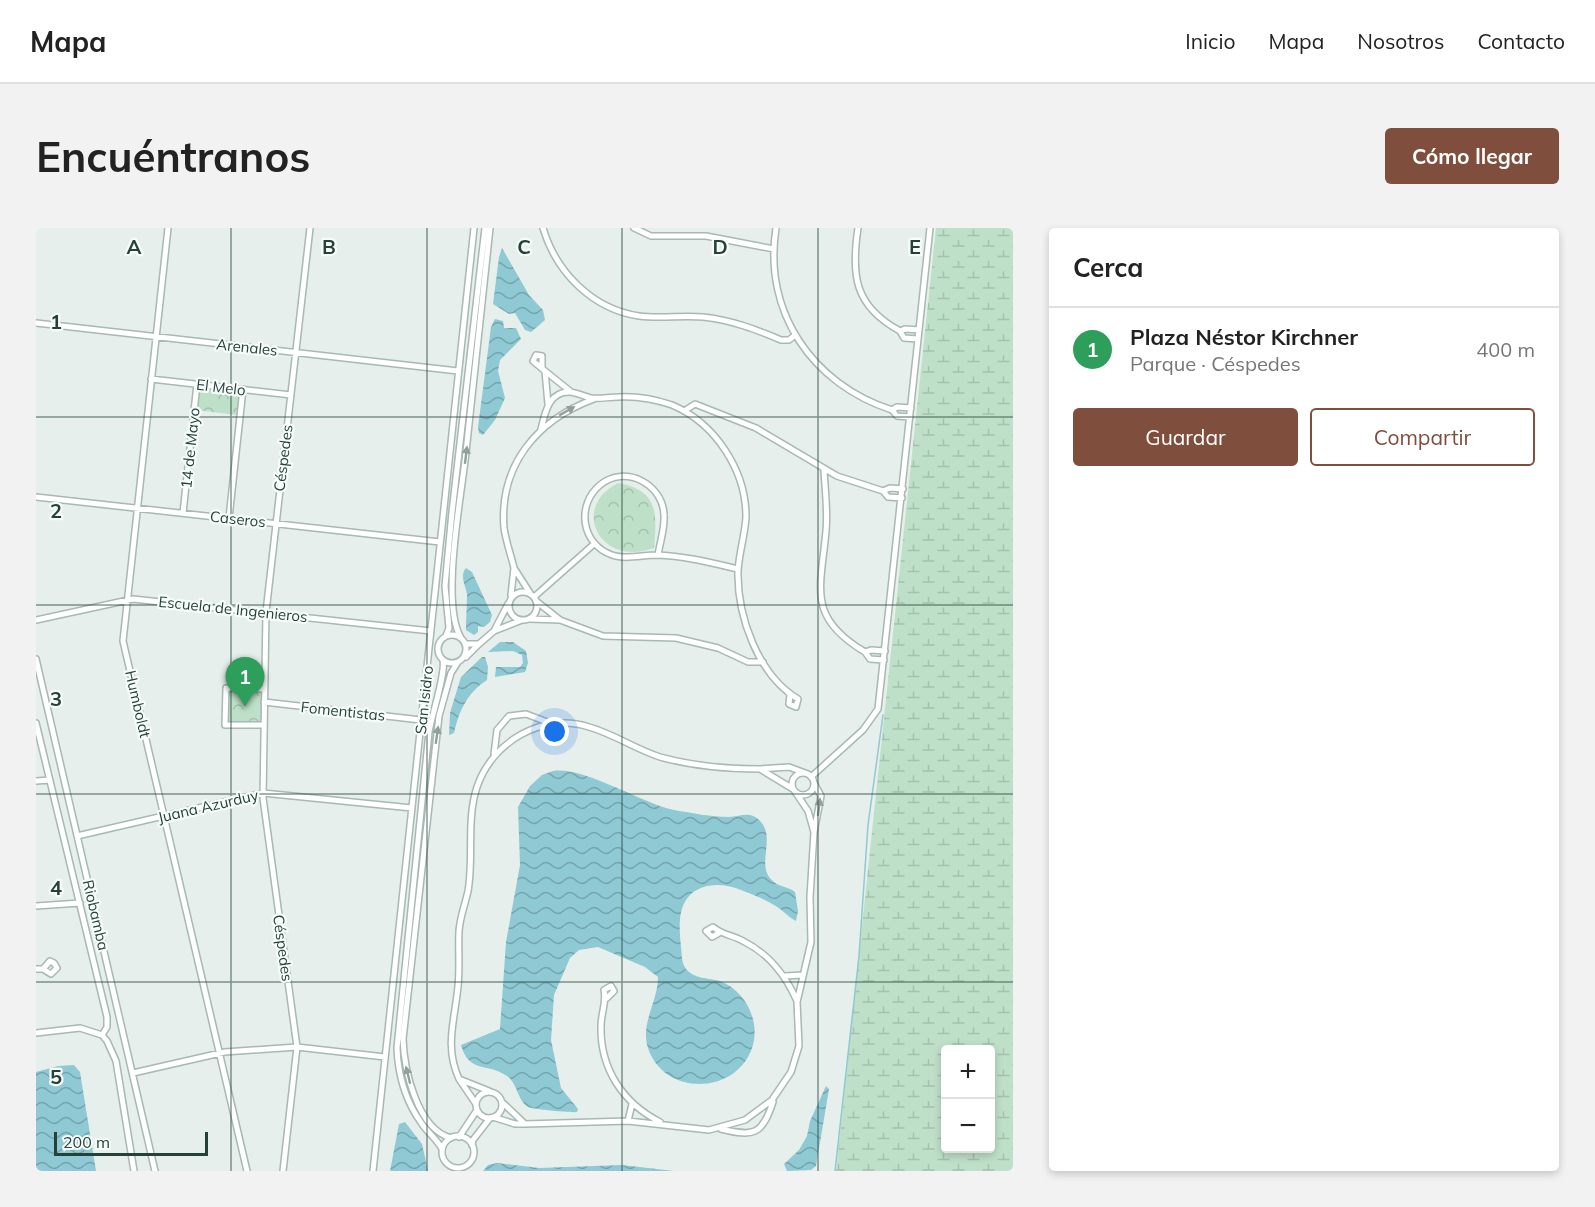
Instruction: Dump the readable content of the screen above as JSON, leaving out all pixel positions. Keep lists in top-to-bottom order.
{
  "streets": {
    "street": [
      "Arenales",
      "El Melo",
      "14 de Mayo",
      "Céspedes",
      "Caseros",
      "Escuela de Ingenieros",
      "San Isidro",
      "Humboldt",
      "Fomentistas",
      "Juana Azurduy",
      "Riobamba"
    ]
  },
  "crossings": [
    ["Arenales", "Céspedes"],
    ["Arenales", "San Isidro"],
    ["Arenales", "Humboldt"],
    ["El Melo", "14 de Mayo"],
    ["El Melo", "Céspedes"],
    ["El Melo", "Humboldt"],
    ["14 de Mayo", "Caseros"],
    ["Céspedes", "Caseros"],
    ["Céspedes", "Escuela de Ingenieros"],
    ["Céspedes", "Fomentistas"],
    ["Céspedes", "Juana Azurduy"],
    ["Caseros", "San Isidro"],
    ["Caseros", "Humboldt"],
    ["Escuela de Ingenieros", "San Isidro"],
    ["Escuela de Ingenieros", "Humboldt"],
    ["San Isidro", "Fomentistas"],
    ["San Isidro", "Juana Azurduy"],
    ["Humboldt", "Juana Azurduy"],
    ["Juana Azurduy", "Riobamba"]
  ],
  "scale_bar": "200 m",
  "page": {
    "header": "Mapa",
    "nav": [
      "Inicio",
      "Mapa",
      "Nosotros",
      "Contacto"
    ],
    "buttons": [
      "Cómo llegar",
      ["Guardar", "Compartir"]
    ],
    "title": "Encuéntranos",
    "heading": "Cerca",
    "list": [
      {
        "mark": "1",
        "name": "Plaza Néstor Kirchner",
        "note": "Parque · Céspedes",
        "value": "400 m"
      }
    ],
    "pins": "1",
    "map_buttons": ["+", "−"],
    "scale": "200 m"
  },
  "grid": {
    "columns": [
      "A",
      "B",
      "C",
      "D",
      "E"
    ],
    "rows": [
      "1",
      "2",
      "3",
      "4",
      "5"
    ]
  }
}
